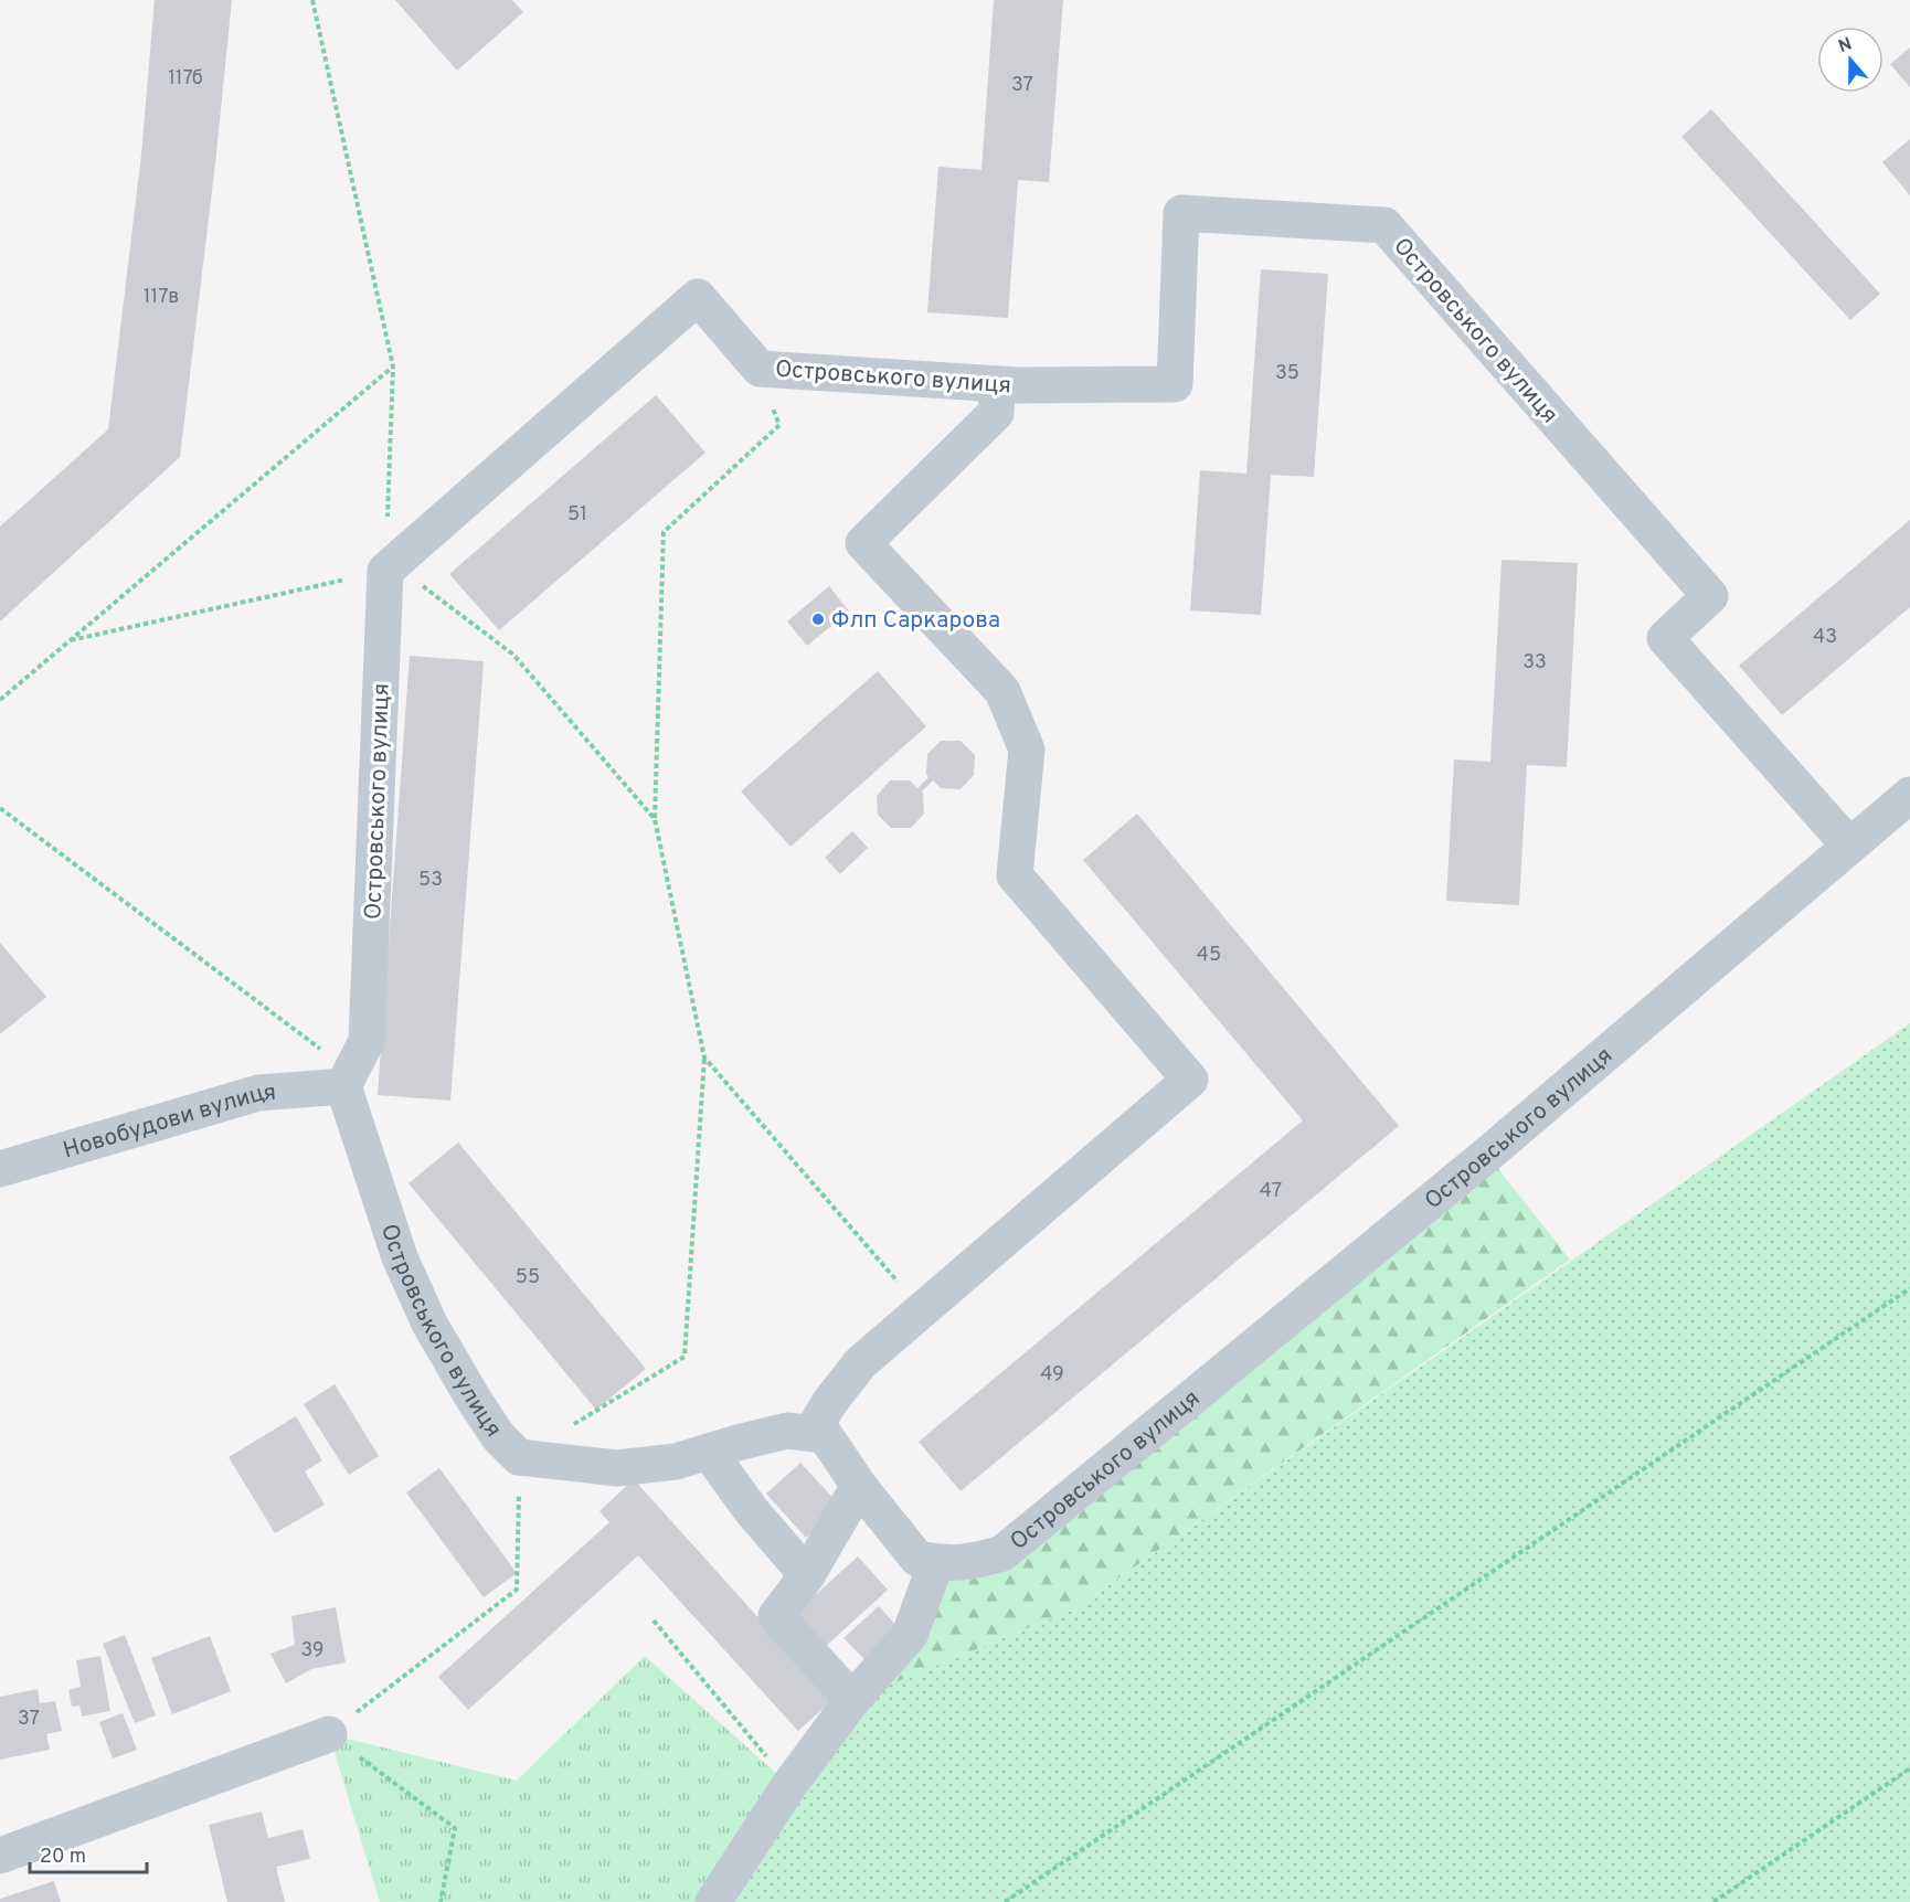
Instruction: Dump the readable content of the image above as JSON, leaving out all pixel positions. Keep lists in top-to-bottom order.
{
  "streets": {
    "street": ["Островського вулиця", "Новобудови вулиця"]
  },
  "crossings": [
    ["Островського вулиця", "Новобудови вулиця"]
  ],
  "places": ["Флп Саркарова"],
  "house_numbers": [
    "117б",
    "37",
    "117в",
    "35",
    "51",
    "43",
    "33",
    "53",
    "45",
    "47",
    "55",
    "49",
    "39",
    "37"
  ],
  "scale_bar": "20 m",
  "north": "top"
}
